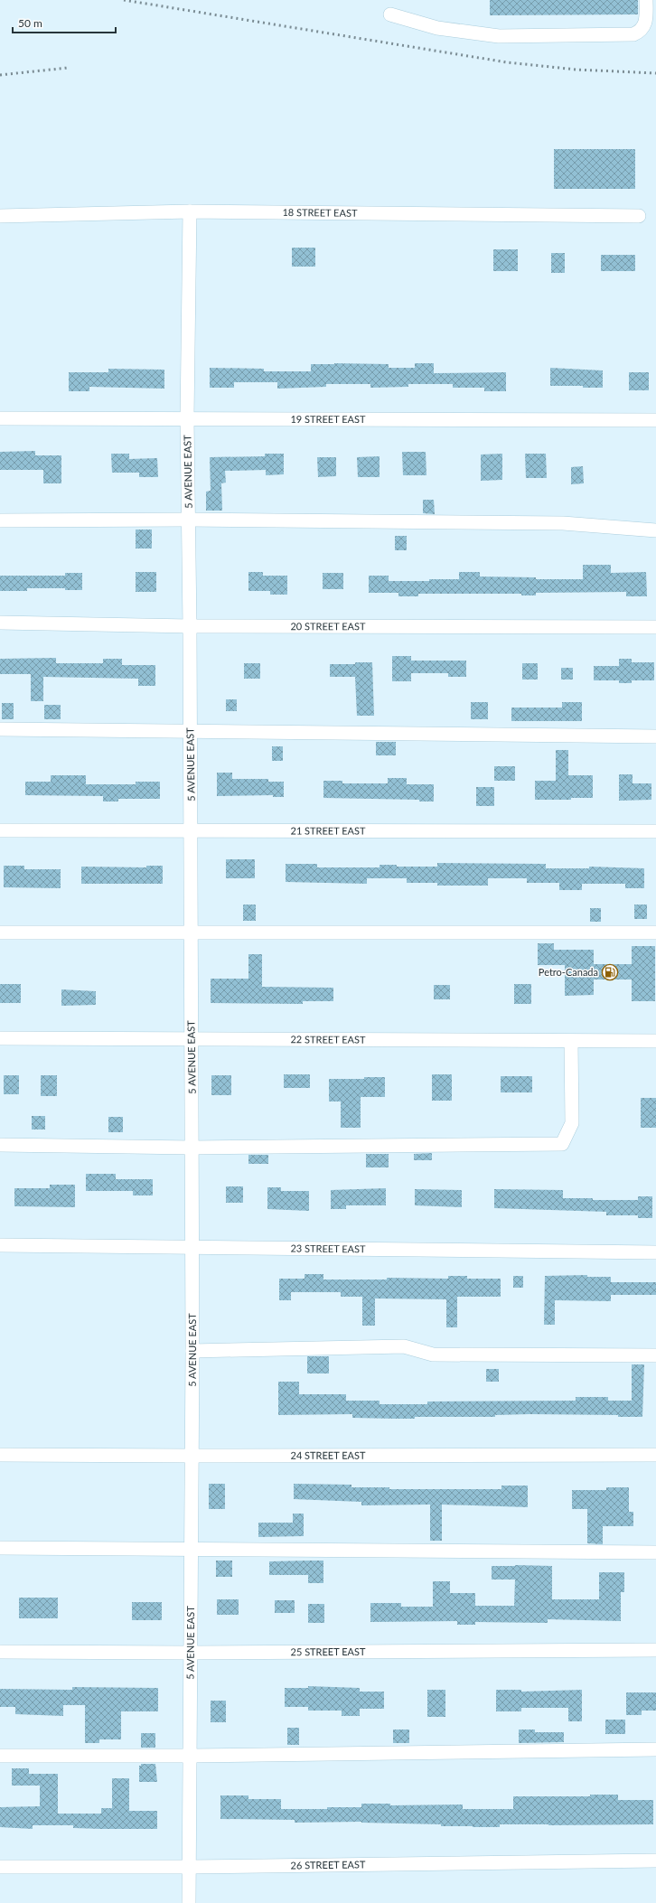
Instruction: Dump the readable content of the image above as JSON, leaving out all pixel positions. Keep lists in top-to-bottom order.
{
  "streets": {
    "street": [
      "18 STREET EAST",
      "19 STREET EAST",
      "5 AVENUE EAST",
      "20 STREET EAST",
      "21 STREET EAST",
      "22 STREET EAST",
      "23 STREET EAST",
      "24 STREET EAST",
      "25 STREET EAST",
      "26 STREET EAST"
    ]
  },
  "crossings": [
    ["18 STREET EAST", "5 AVENUE EAST"],
    ["19 STREET EAST", "5 AVENUE EAST"],
    ["5 AVENUE EAST", "20 STREET EAST"],
    ["5 AVENUE EAST", "21 STREET EAST"],
    ["5 AVENUE EAST", "22 STREET EAST"],
    ["5 AVENUE EAST", "23 STREET EAST"],
    ["5 AVENUE EAST", "24 STREET EAST"],
    ["5 AVENUE EAST", "25 STREET EAST"],
    ["5 AVENUE EAST", "26 STREET EAST"]
  ],
  "places": {
    "fuel station": ["Petro-Canada"]
  },
  "scale_bar": "50 m"
}
